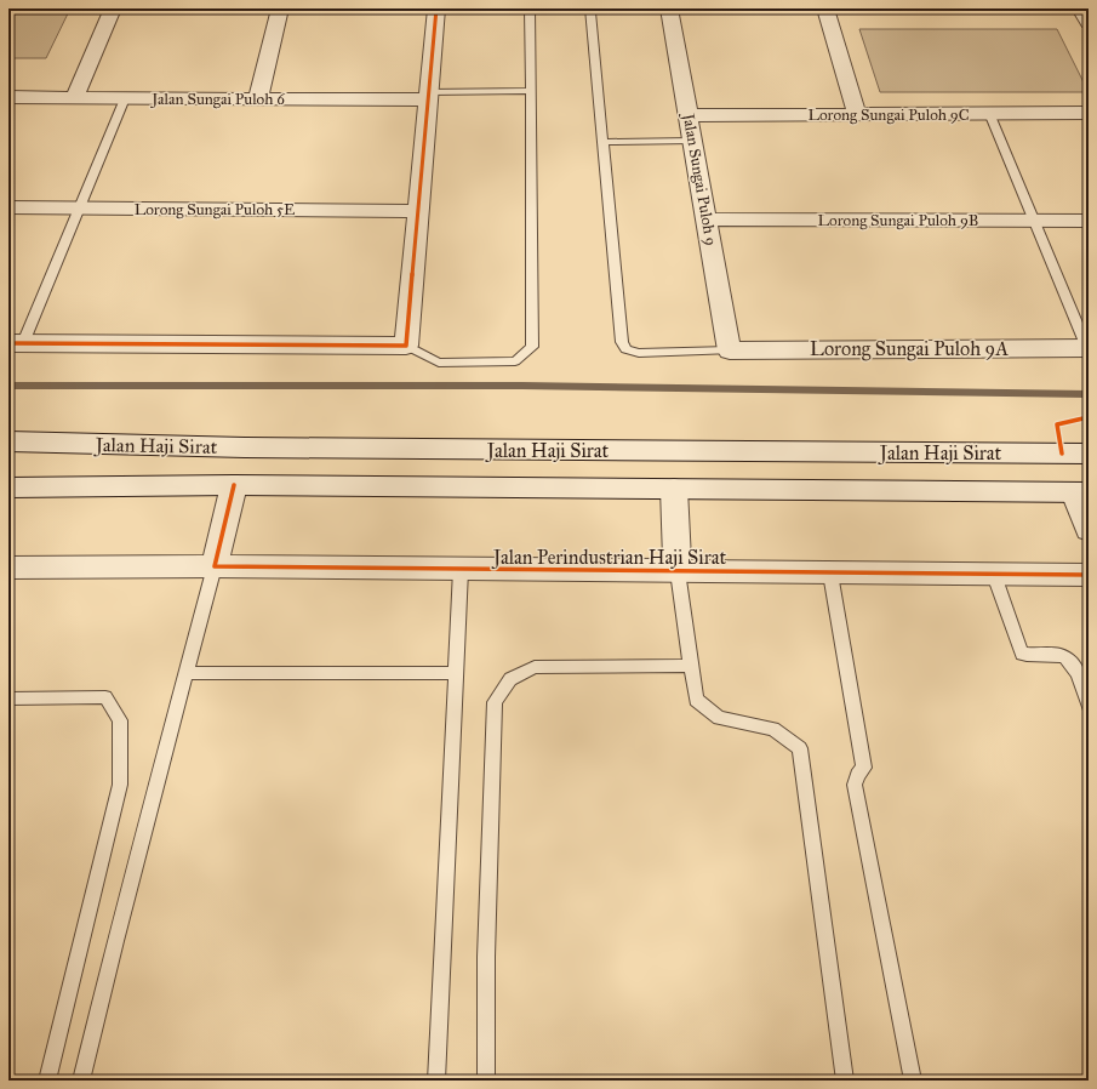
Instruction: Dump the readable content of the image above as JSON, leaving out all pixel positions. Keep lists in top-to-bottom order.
{
  "streets": {
    "street": [
      "Jalan Sungai Puloh 6",
      "Lorong Sungai Puloh 9C",
      "Jalan Sungai Puloh 9",
      "Lorong Sungai Puloh 5E",
      "Lorong Sungai Puloh 9B",
      "Lorong Sungai Puloh 9A",
      "Jalan Haji Sirat",
      "Jalan Perindustrian Haji Sirat"
    ]
  },
  "crossings": [
    ["Lorong Sungai Puloh 9C", "Jalan Sungai Puloh 9"],
    ["Jalan Sungai Puloh 9", "Lorong Sungai Puloh 9B"],
    ["Jalan Sungai Puloh 9", "Lorong Sungai Puloh 9A"],
    ["Jalan Haji Sirat", "Jalan Perindustrian Haji Sirat"]
  ]
}
